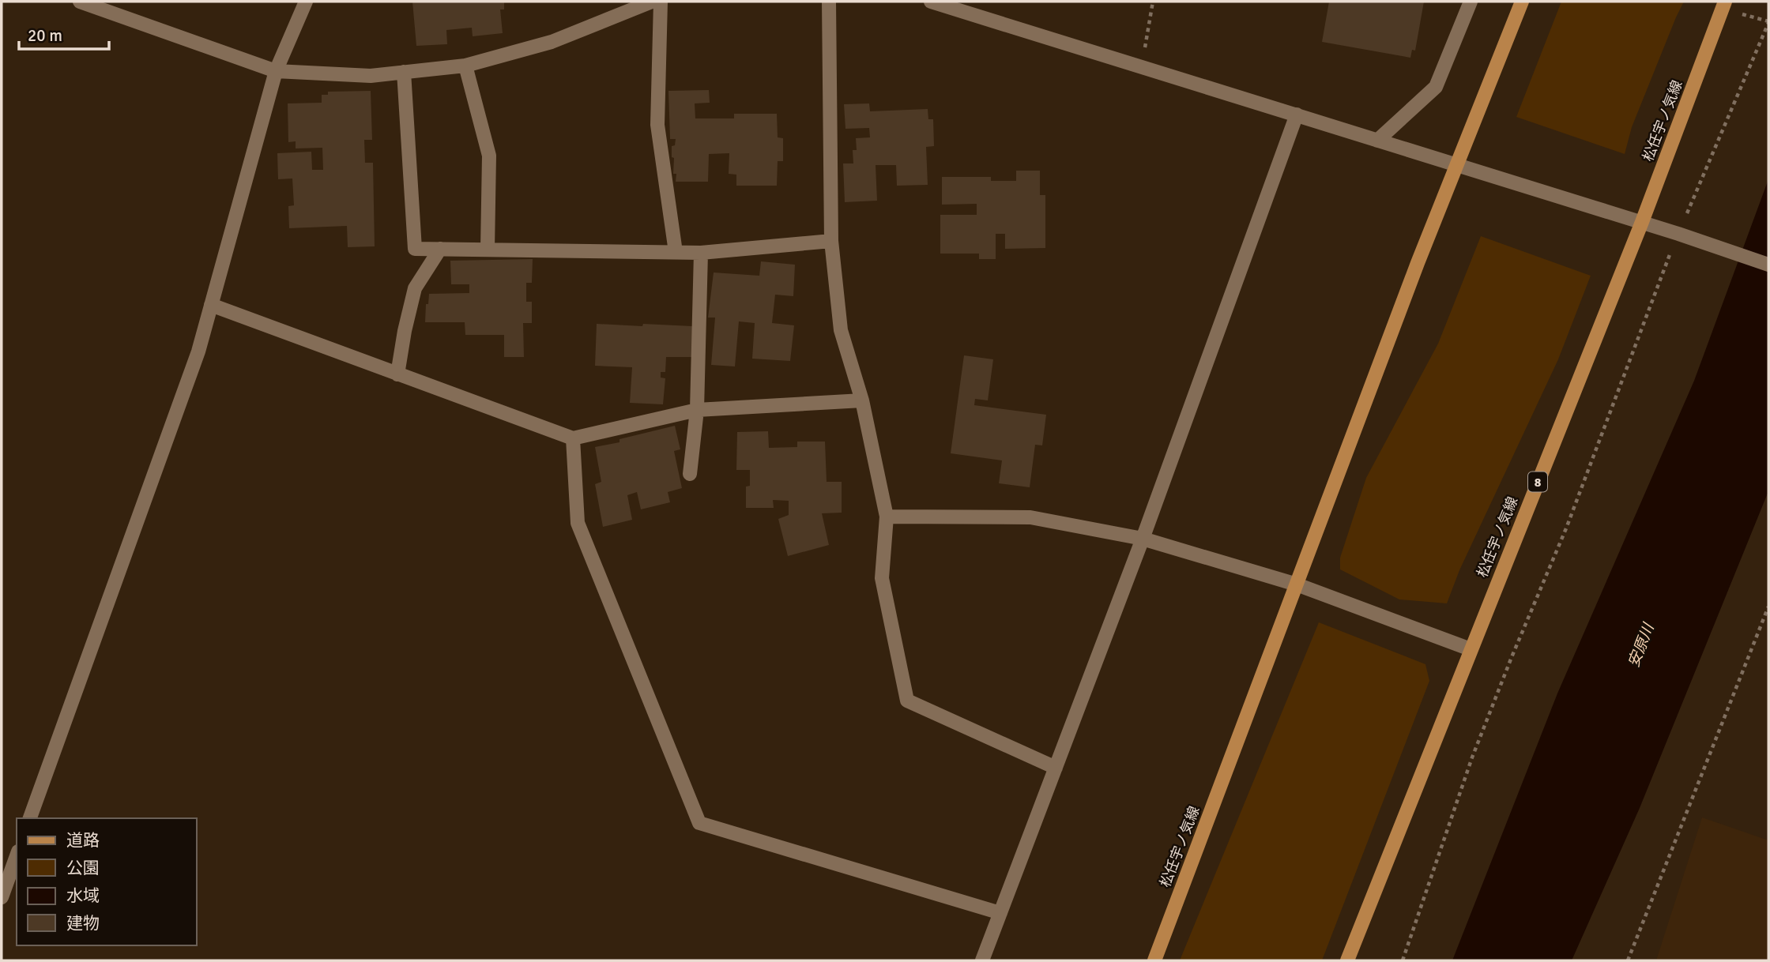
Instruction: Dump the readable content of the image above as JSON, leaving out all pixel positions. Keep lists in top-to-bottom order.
{
  "streets": {
    "main road": ["松任宇ノ気線", "8"]
  },
  "water": ["安原川"],
  "legend": [
    "道路",
    "公園",
    "水域",
    "建物"
  ],
  "scale_bar": "20 m"
}
